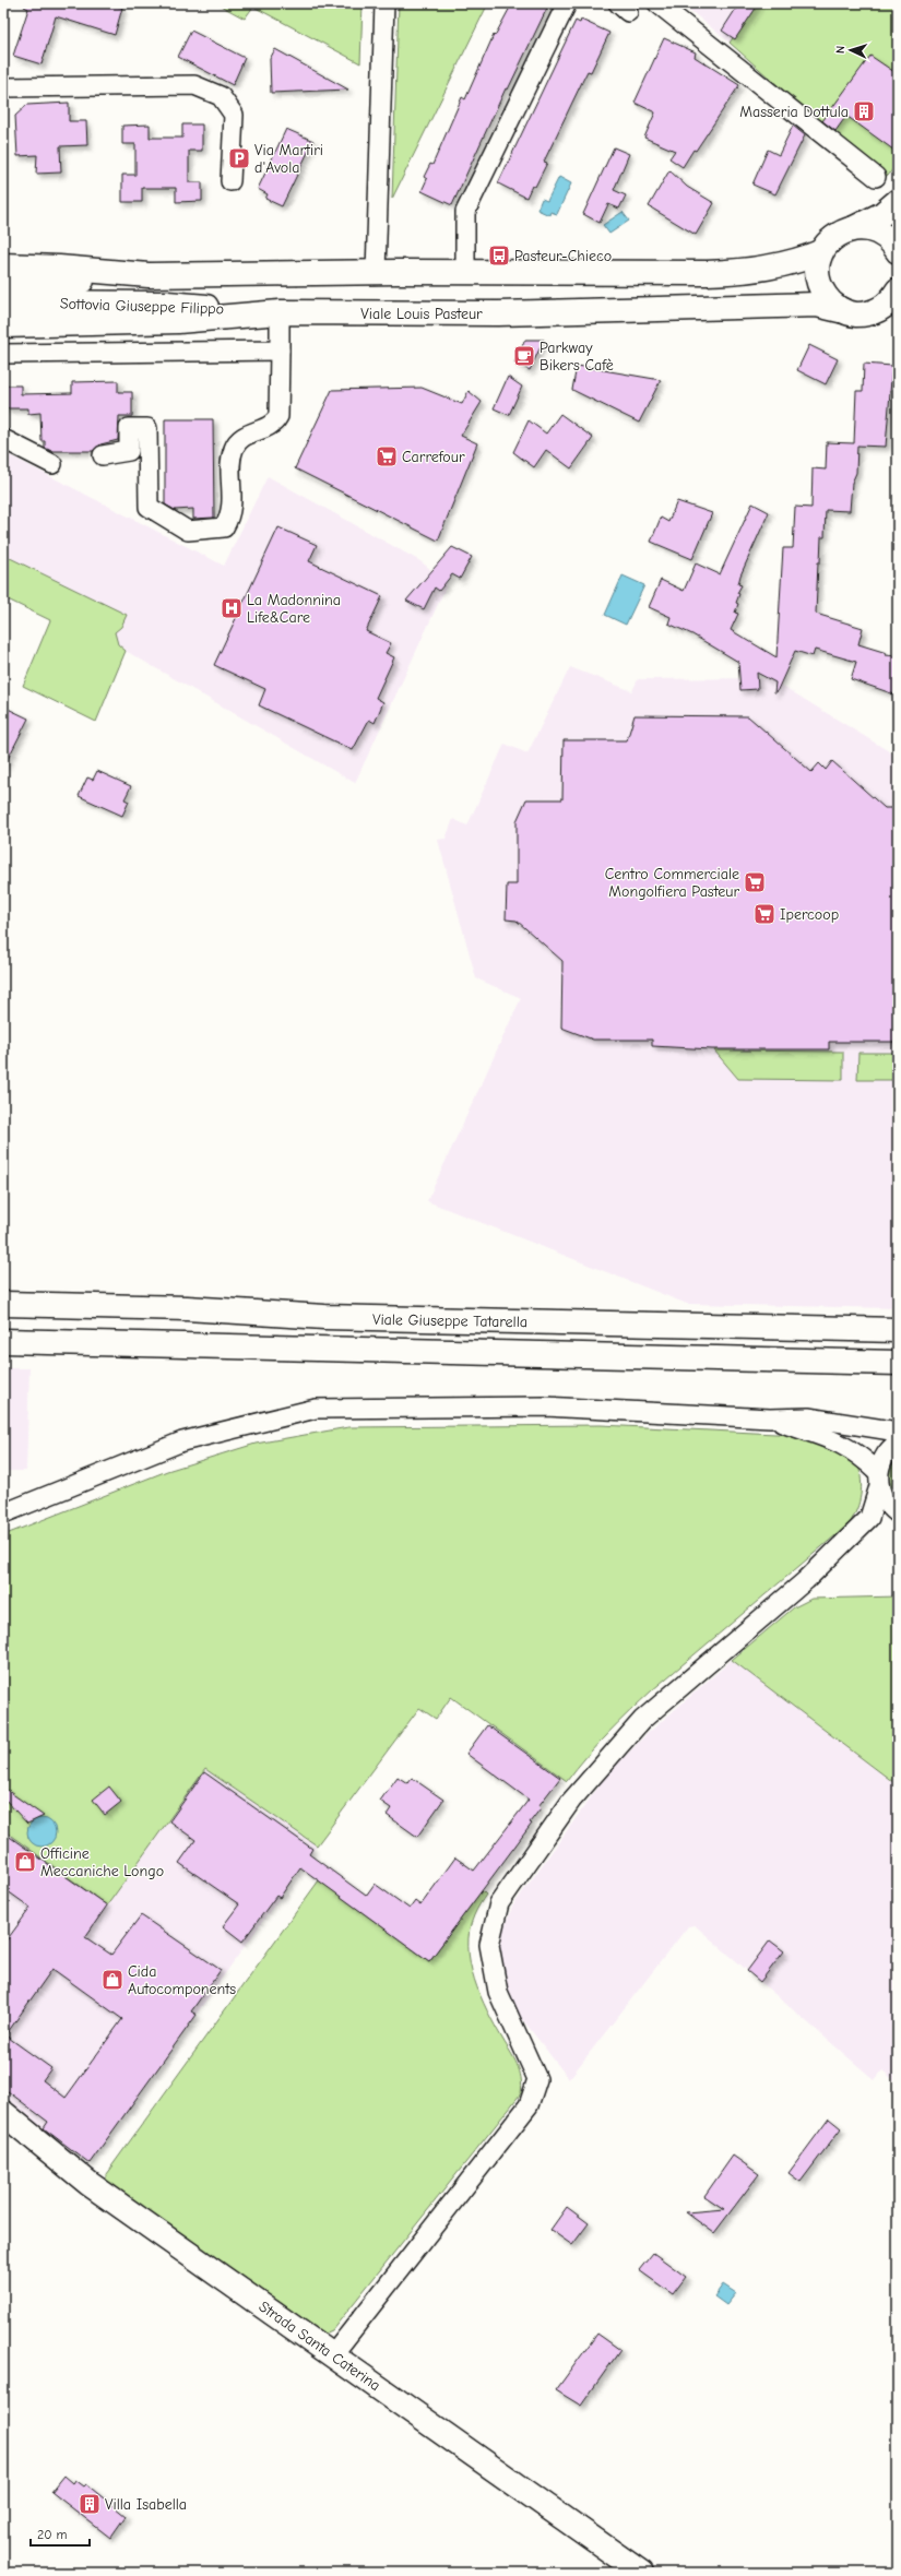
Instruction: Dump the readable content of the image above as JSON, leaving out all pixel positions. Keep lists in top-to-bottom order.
{
  "streets": {
    "main road": [
      "Sottovia Giuseppe Filippo",
      "Viale Louis Pasteur",
      "Viale Giuseppe Tatarella",
      "Strada Santa Caterina"
    ]
  },
  "crossings": [
    ["Sottovia Giuseppe Filippo", "Viale Louis Pasteur"]
  ],
  "places": {
    "building": ["Masseria Dottula", "Villa Isabella"],
    "parking": ["Via Martiri d'Avola"],
    "bus stop": ["Pasteur-Chieco"],
    "cafe": ["Parkway Bikers Cafè"],
    "supermarket": ["Carrefour", "Centro Commerciale Mongolfiera Pasteur", "Ipercoop"],
    "hospital": ["La Madonnina Life&Care"],
    "shop": ["Officine Meccaniche Longo", "Cida Autocomponents"]
  },
  "scale_bar": "20 m",
  "north": "left"
}
